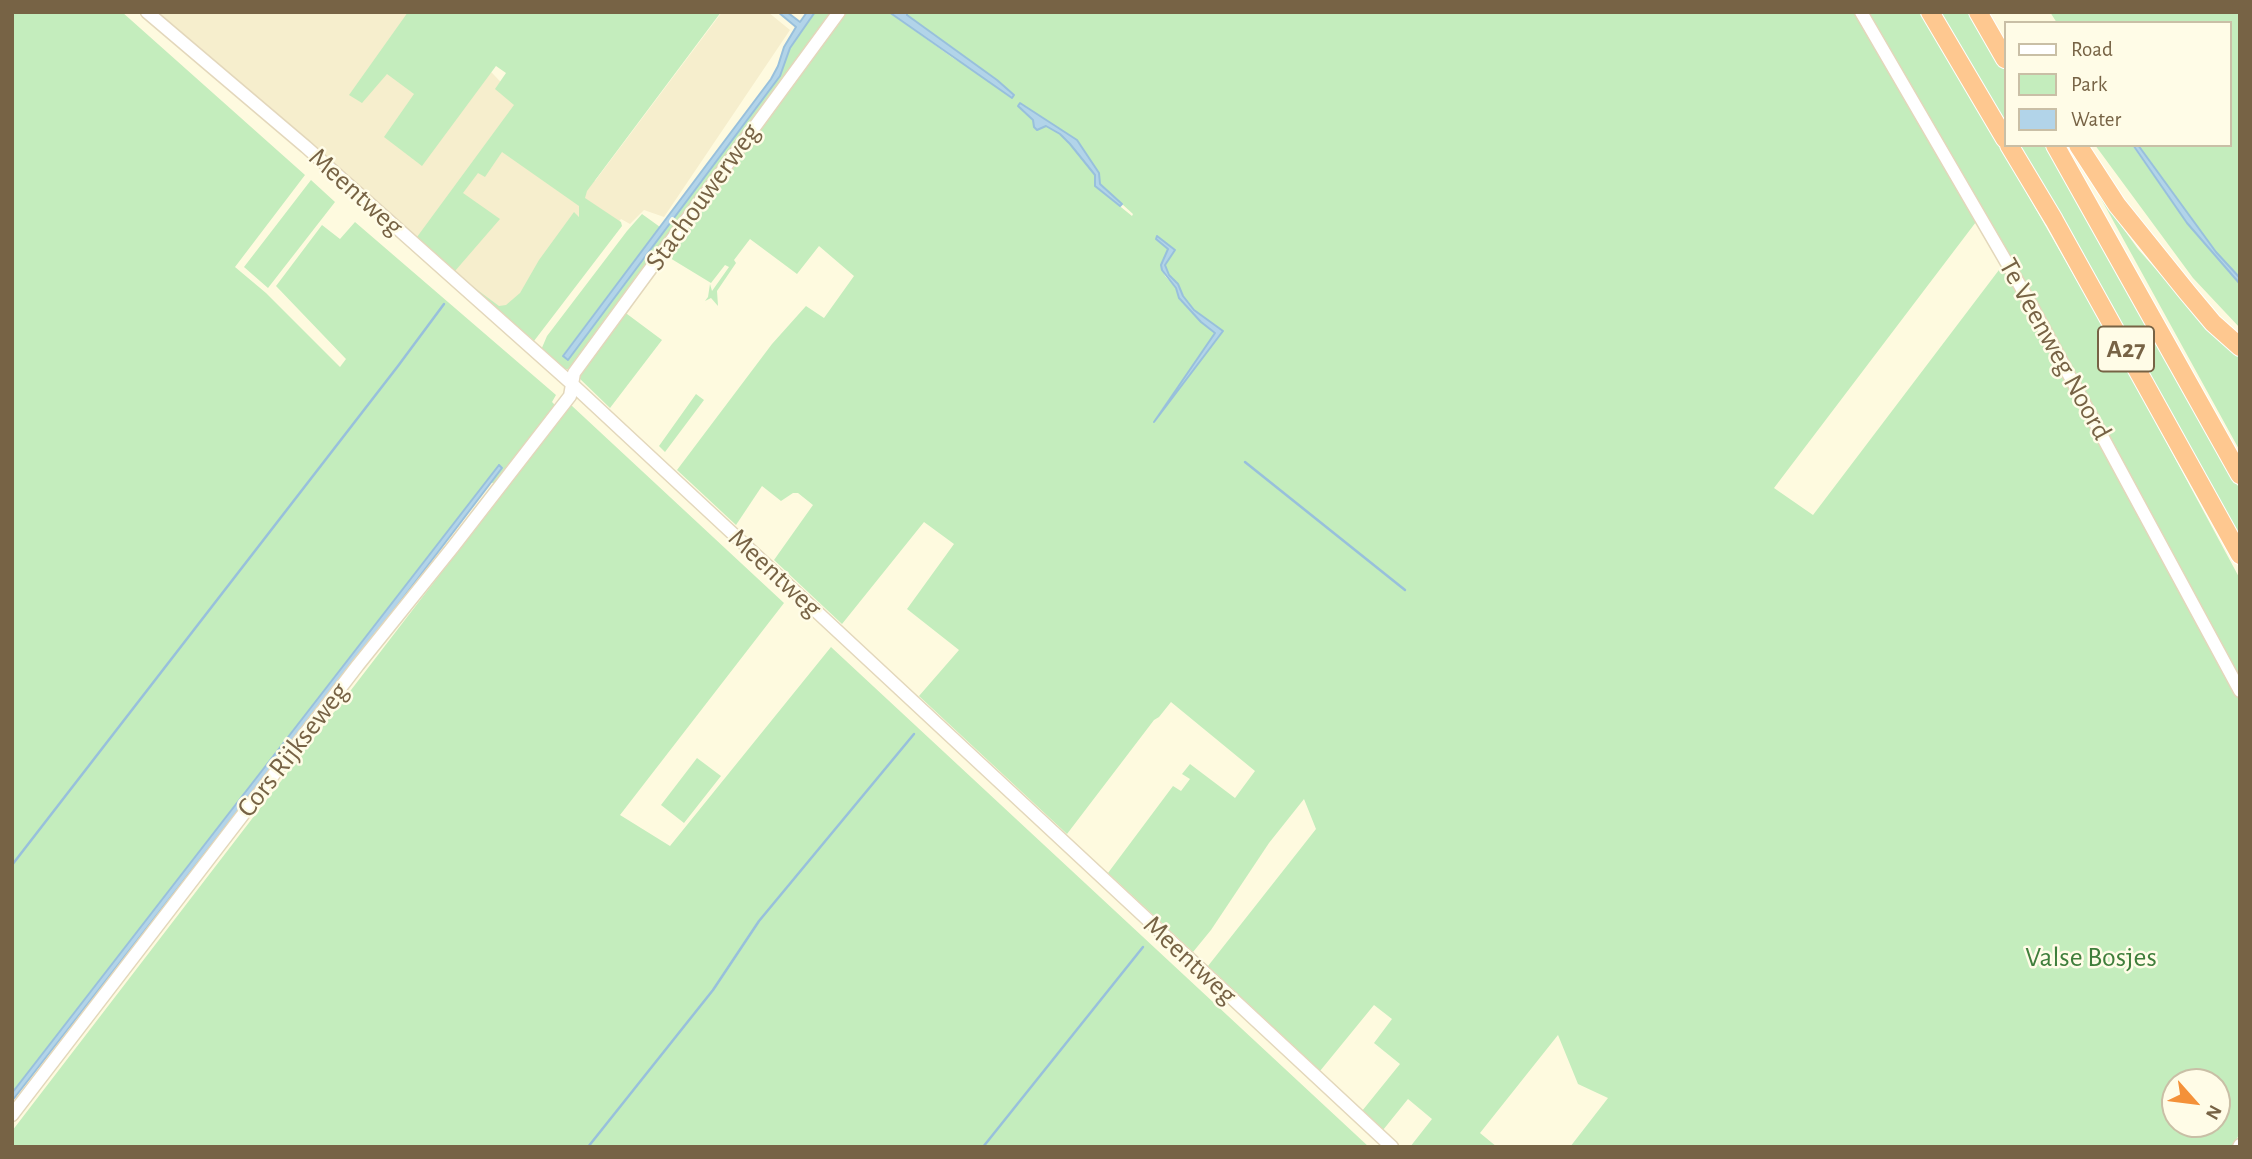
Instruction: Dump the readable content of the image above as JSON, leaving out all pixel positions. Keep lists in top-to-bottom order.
{
  "streets": {
    "highway": ["A27"],
    "street": [
      "Meentweg",
      "Stachouwerweg",
      "Te Veenweg Noord",
      "Cors Rijkseweg"
    ]
  },
  "crossings": [
    ["Meentweg", "Stachouwerweg"],
    ["Meentweg", "Cors Rijkseweg"],
    ["Stachouwerweg", "Cors Rijkseweg"]
  ],
  "parks": ["Valse Bosjes"],
  "legend": ["Road", "Park", "Water"],
  "north": "bottom right"
}
